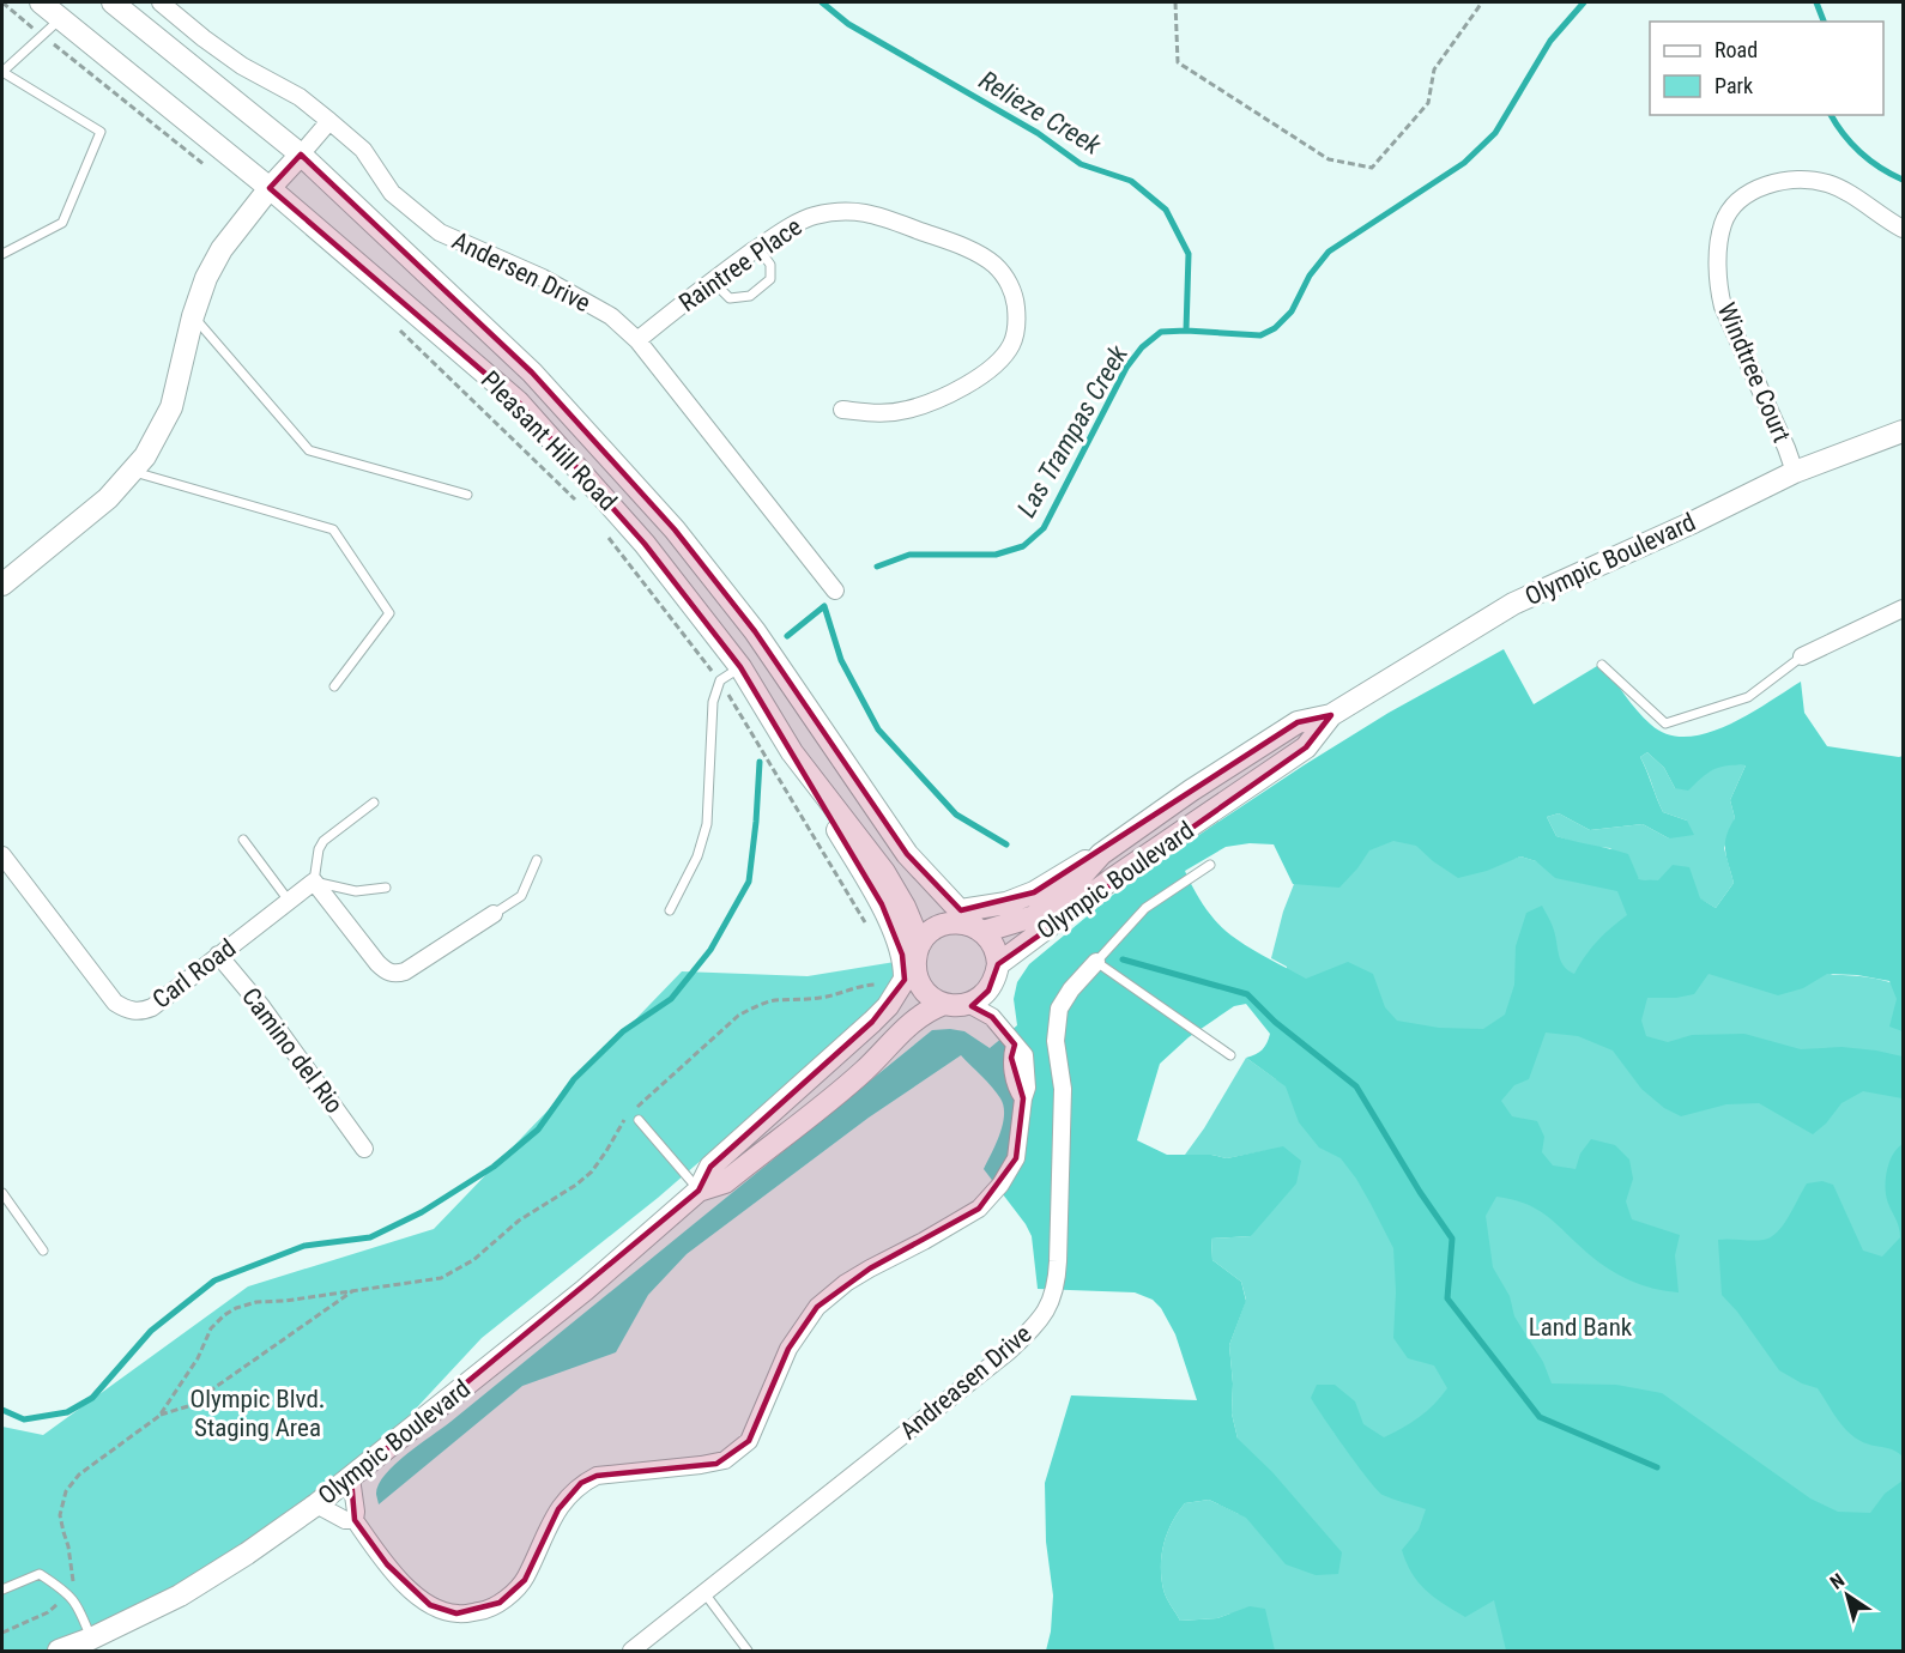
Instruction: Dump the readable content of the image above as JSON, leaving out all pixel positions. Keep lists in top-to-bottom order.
{
  "streets": {
    "main road": ["Pleasant Hill Road", "Olympic Boulevard"],
    "street": [
      "Raintree Place",
      "Andersen Drive",
      "Windtree Court",
      "Carl Road",
      "Camino del Rio",
      "Andreasen Drive"
    ]
  },
  "crossings": [
    ["Raintree Place", "Andersen Drive"],
    ["Windtree Court", "Olympic Boulevard"],
    ["Pleasant Hill Road", "Olympic Boulevard"],
    ["Carl Road", "Camino del Rio"]
  ],
  "water": ["Relieze Creek", "Las Trampas Creek"],
  "parks": ["Land Bank", "Olympic Blvd. Staging Area"],
  "legend": ["Road", "Park"],
  "north": "top left"
}
